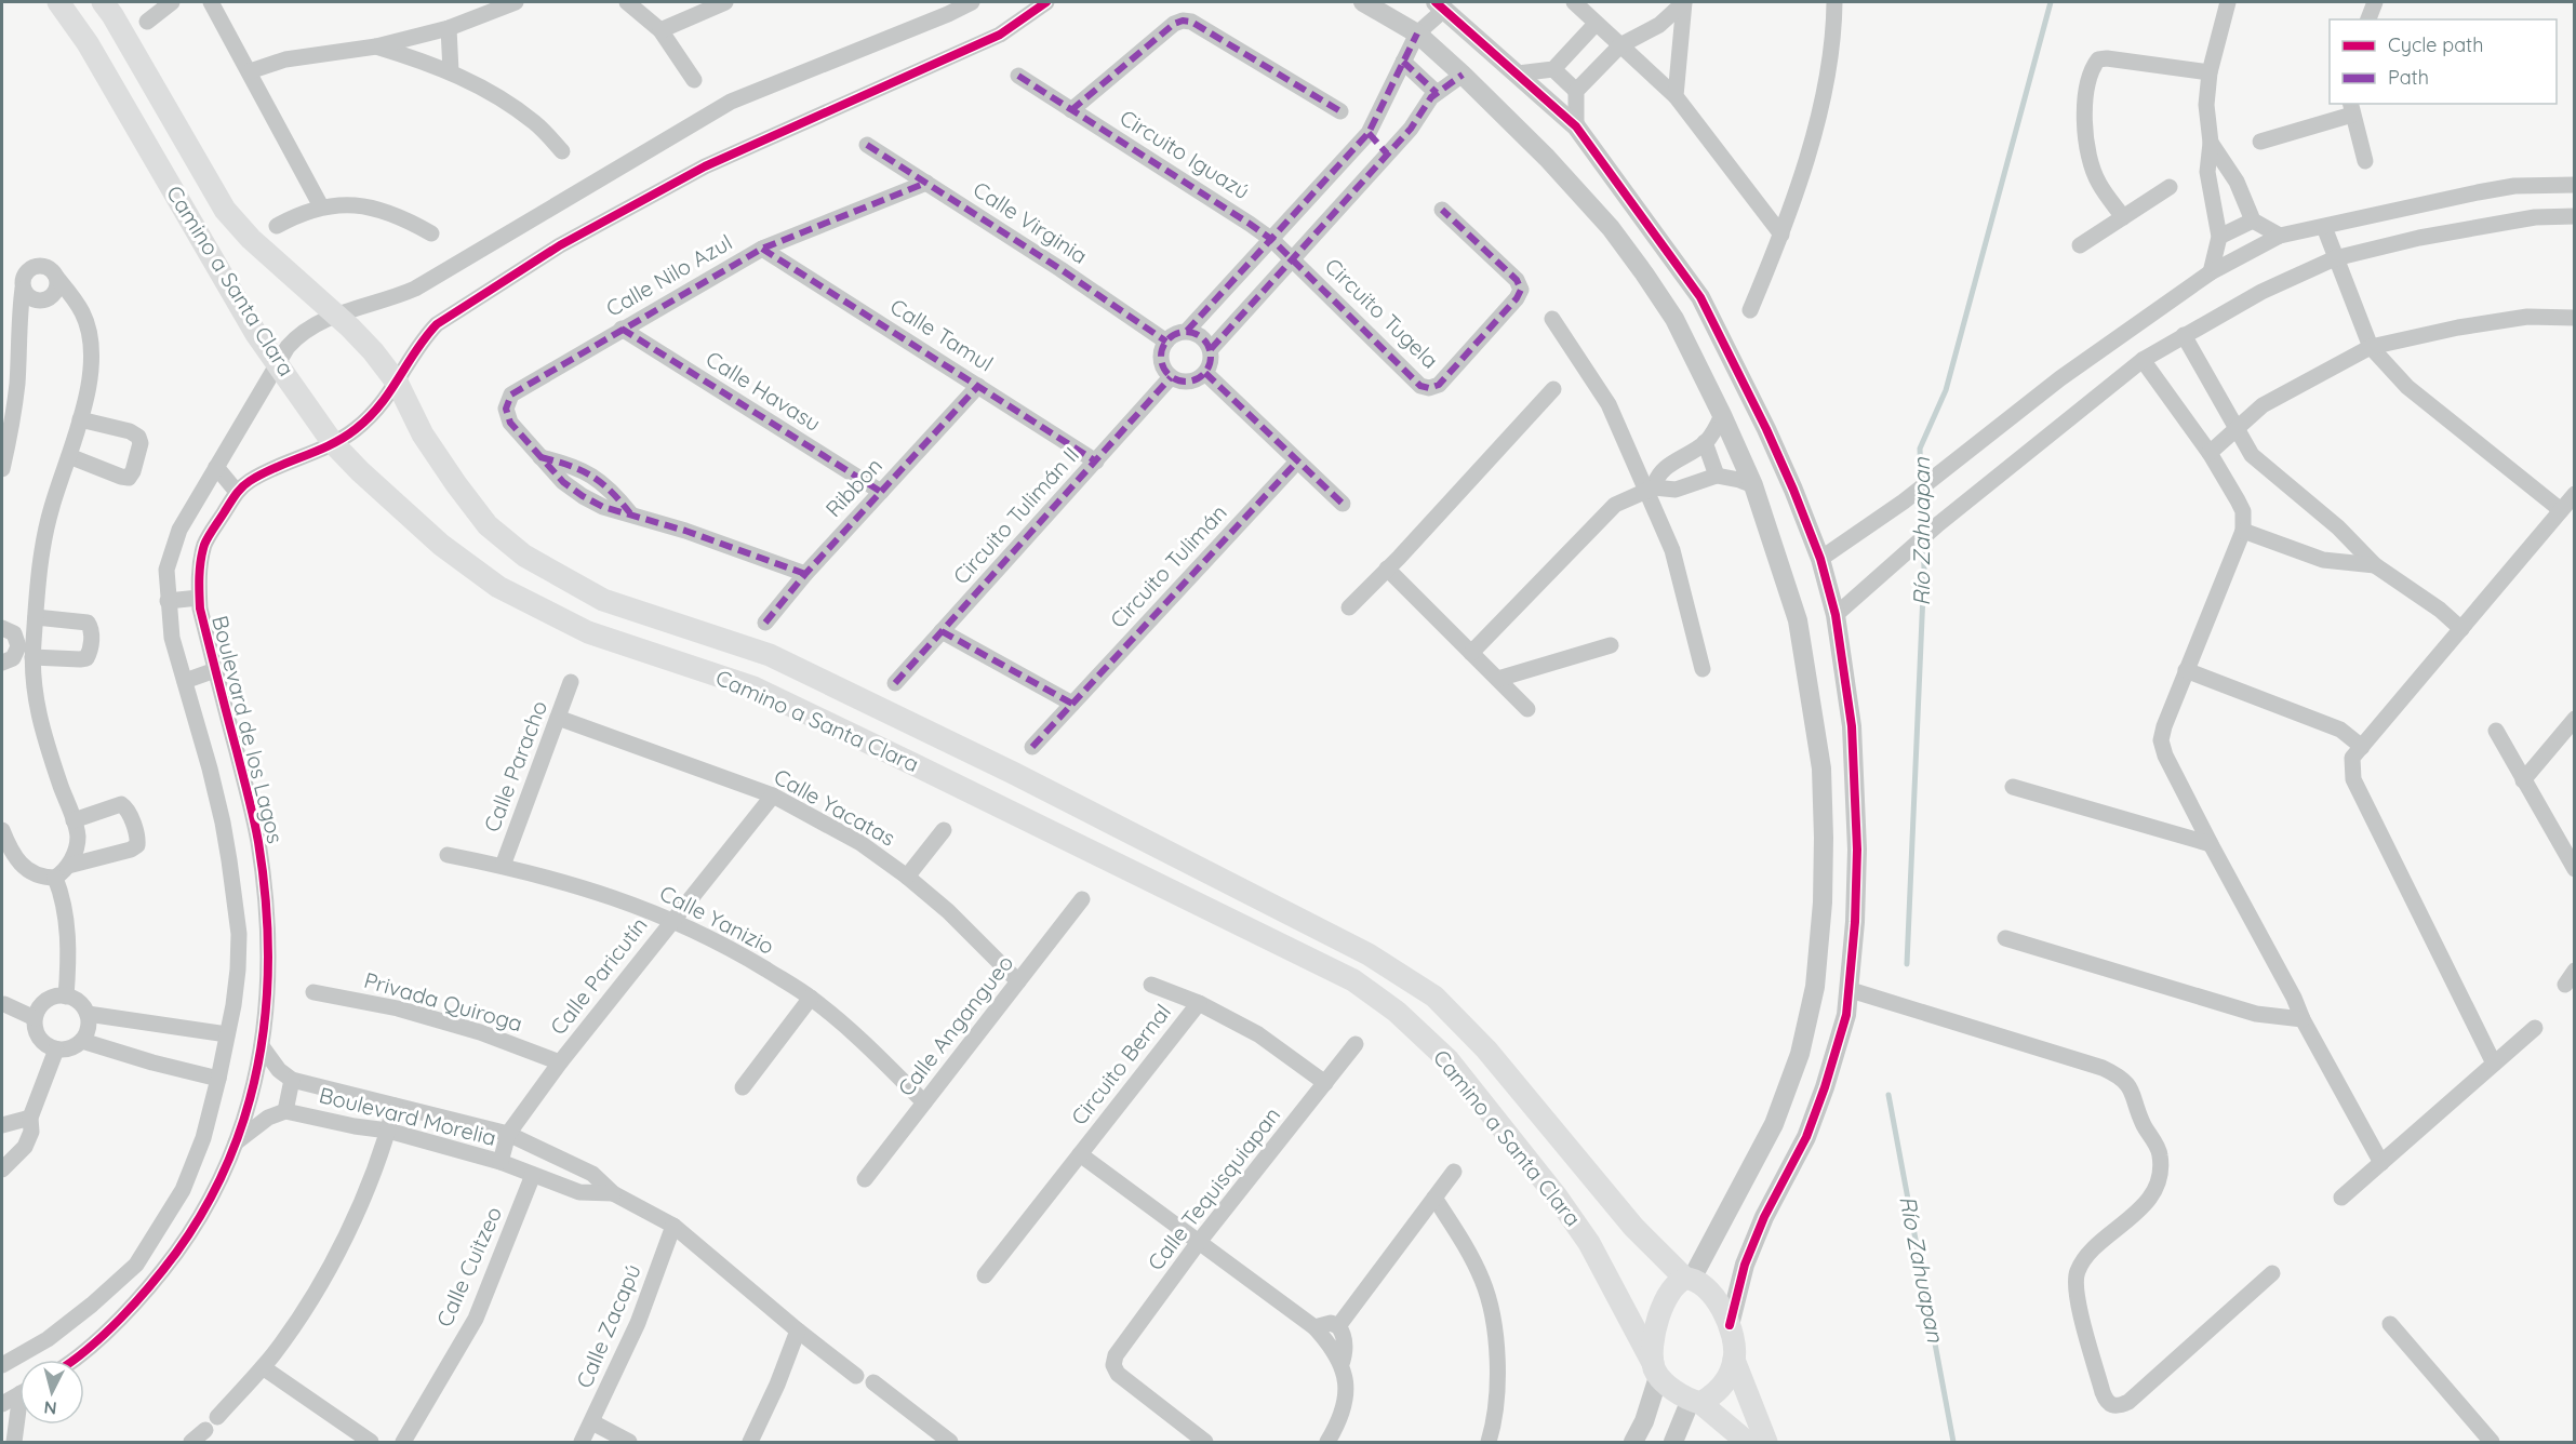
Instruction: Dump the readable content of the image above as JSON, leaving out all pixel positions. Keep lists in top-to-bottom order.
{
  "streets": {
    "main road": ["Camino a Santa Clara"],
    "street": [
      "Circuito Iguazú",
      "Calle Virginia",
      "Calle Nilo Azul",
      "Circuito Tugela",
      "Calle Tamul",
      "Calle Havasu",
      "Ribbon",
      "Circuito Tulimán II",
      "Circuito Tulimán",
      "Boulevard de los Lagos",
      "Calle Paracho",
      "Calle Yacatas",
      "Calle Yanizio",
      "Calle Paricutín",
      "Privada Quiroga",
      "Calle Angangueo",
      "Circuito Bernal",
      "Boulevard Morelia",
      "Calle Tequisquiapan",
      "Calle Cuitzeo",
      "Calle Zacapú"
    ]
  },
  "crossings": [
    ["Circuito Iguazú", "Circuito Tugela"],
    ["Calle Virginia", "Calle Nilo Azul"],
    ["Calle Virginia", "Circuito Tulimán II"],
    ["Calle Nilo Azul", "Calle Tamul"],
    ["Calle Nilo Azul", "Calle Havasu"],
    ["Calle Nilo Azul", "Ribbon"],
    ["Camino a Santa Clara", "Boulevard de los Lagos"],
    ["Calle Tamul", "Ribbon"],
    ["Calle Tamul", "Circuito Tulimán II"],
    ["Calle Havasu", "Ribbon"],
    ["Boulevard de los Lagos", "Boulevard Morelia"],
    ["Calle Paracho", "Calle Yacatas"],
    ["Calle Paracho", "Calle Yanizio"],
    ["Calle Yacatas", "Calle Paricutín"],
    ["Calle Yacatas", "Calle Angangueo"],
    ["Calle Yanizio", "Calle Paricutín"],
    ["Calle Yanizio", "Calle Angangueo"],
    ["Calle Paricutín", "Privada Quiroga"],
    ["Calle Paricutín", "Boulevard Morelia"],
    ["Circuito Bernal", "Calle Tequisquiapan"],
    ["Boulevard Morelia", "Calle Cuitzeo"],
    ["Boulevard Morelia", "Calle Zacapú"]
  ],
  "water": ["Río Zahuapan"],
  "legend": ["Cycle path", "Path"],
  "north": "bottom"
}
